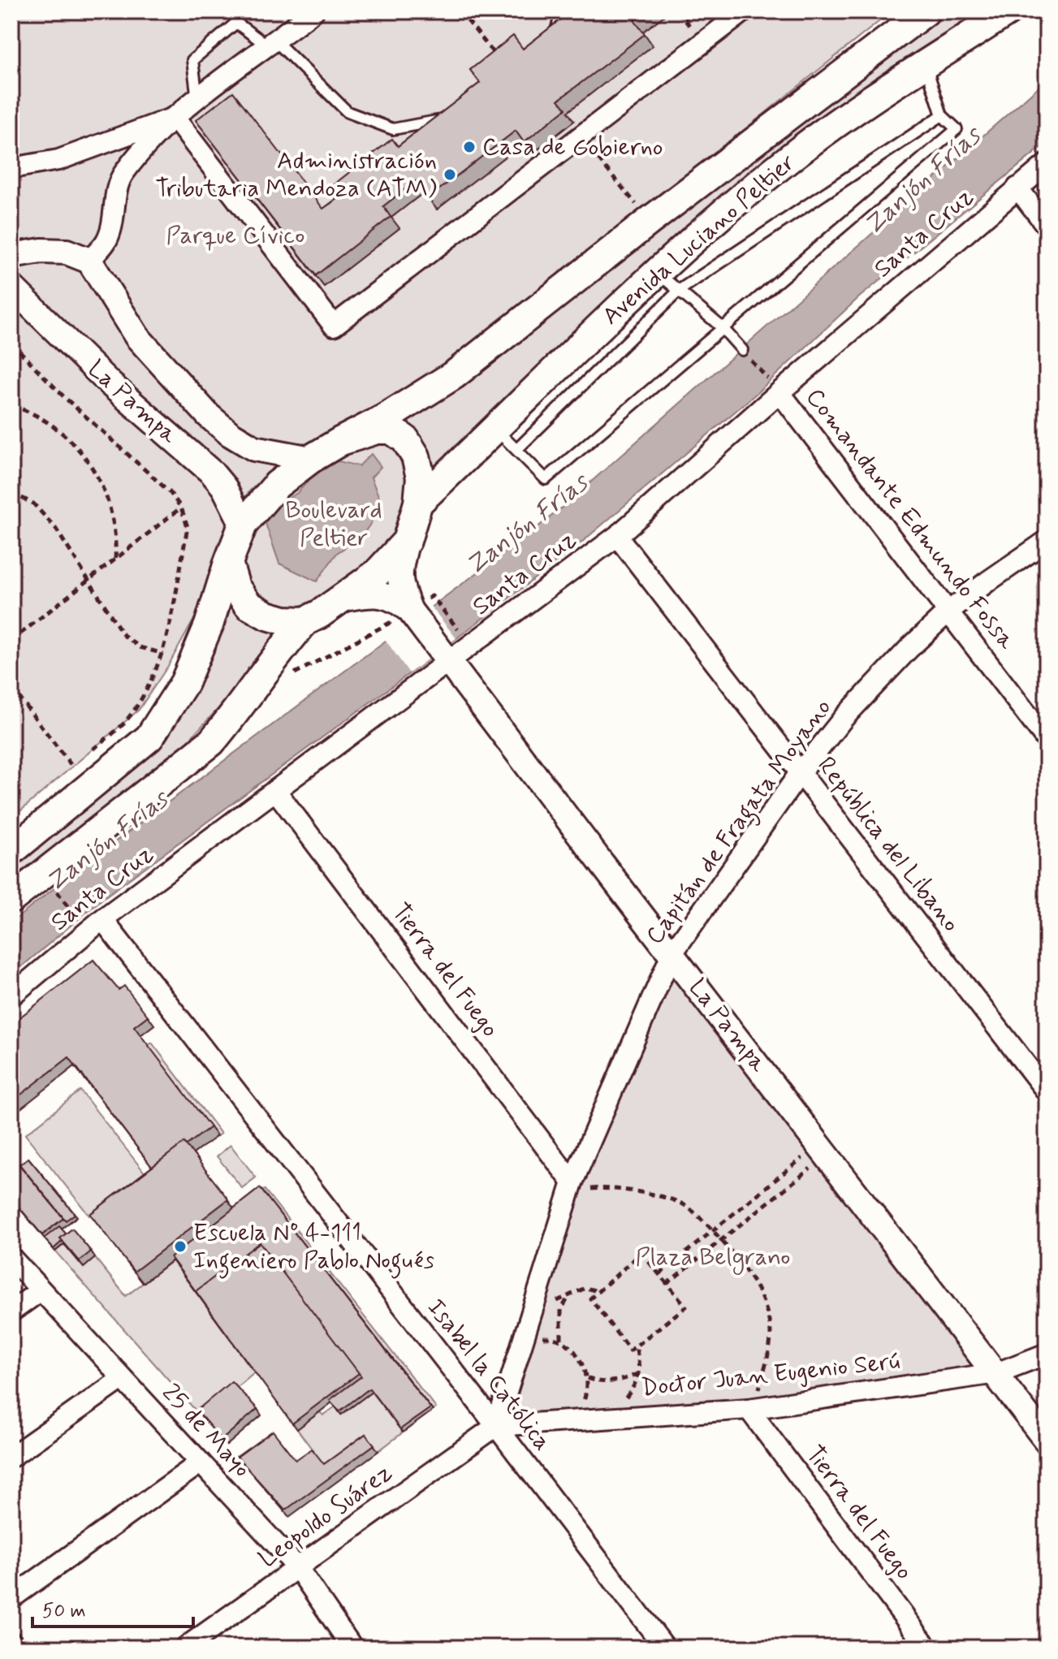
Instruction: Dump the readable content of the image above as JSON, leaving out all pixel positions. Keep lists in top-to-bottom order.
{
  "streets": {
    "main road": ["Avenida Luciano Peltier"],
    "street": [
      "Santa Cruz",
      "La Pampa",
      "Comandante Edmundo Fossa",
      "Capitán de Fragata Moyano",
      "República del Libano",
      "Tierra del Fuego",
      "Isabel la Católica",
      "Doctor Juan Eugenio Serú",
      "25 de Mayo",
      "Leopoldo Suárez"
    ]
  },
  "crossings": [
    ["Santa Cruz", "La Pampa"],
    ["Santa Cruz", "Comandante Edmundo Fossa"],
    ["Santa Cruz", "República del Libano"],
    ["Santa Cruz", "Tierra del Fuego"],
    ["Santa Cruz", "Isabel la Católica"],
    ["Avenida Luciano Peltier", "La Pampa"],
    ["La Pampa", "Capitán de Fragata Moyano"],
    ["La Pampa", "Doctor Juan Eugenio Serú"],
    ["Comandante Edmundo Fossa", "Capitán de Fragata Moyano"],
    ["Capitán de Fragata Moyano", "República del Libano"],
    ["Capitán de Fragata Moyano", "Tierra del Fuego"],
    ["Capitán de Fragata Moyano", "Isabel la Católica"],
    ["Capitán de Fragata Moyano", "Doctor Juan Eugenio Serú"],
    ["Capitán de Fragata Moyano", "Leopoldo Suárez"],
    ["Tierra del Fuego", "Doctor Juan Eugenio Serú"],
    ["Isabel la Católica", "Doctor Juan Eugenio Serú"],
    ["Isabel la Católica", "Leopoldo Suárez"],
    ["Doctor Juan Eugenio Serú", "Leopoldo Suárez"],
    ["25 de Mayo", "Leopoldo Suárez"]
  ],
  "water": ["Zanjón Frías"],
  "parks": ["Parque Cívico", "Boulevard Peltier", "Plaza Belgrano"],
  "places": ["Casa de Gobierno", "Administración Tributaria Mendoza (ATM)", "Escuela Nº 4-111 Ingeniero Pablo Nogués"],
  "scale_bar": "50 m"
}
